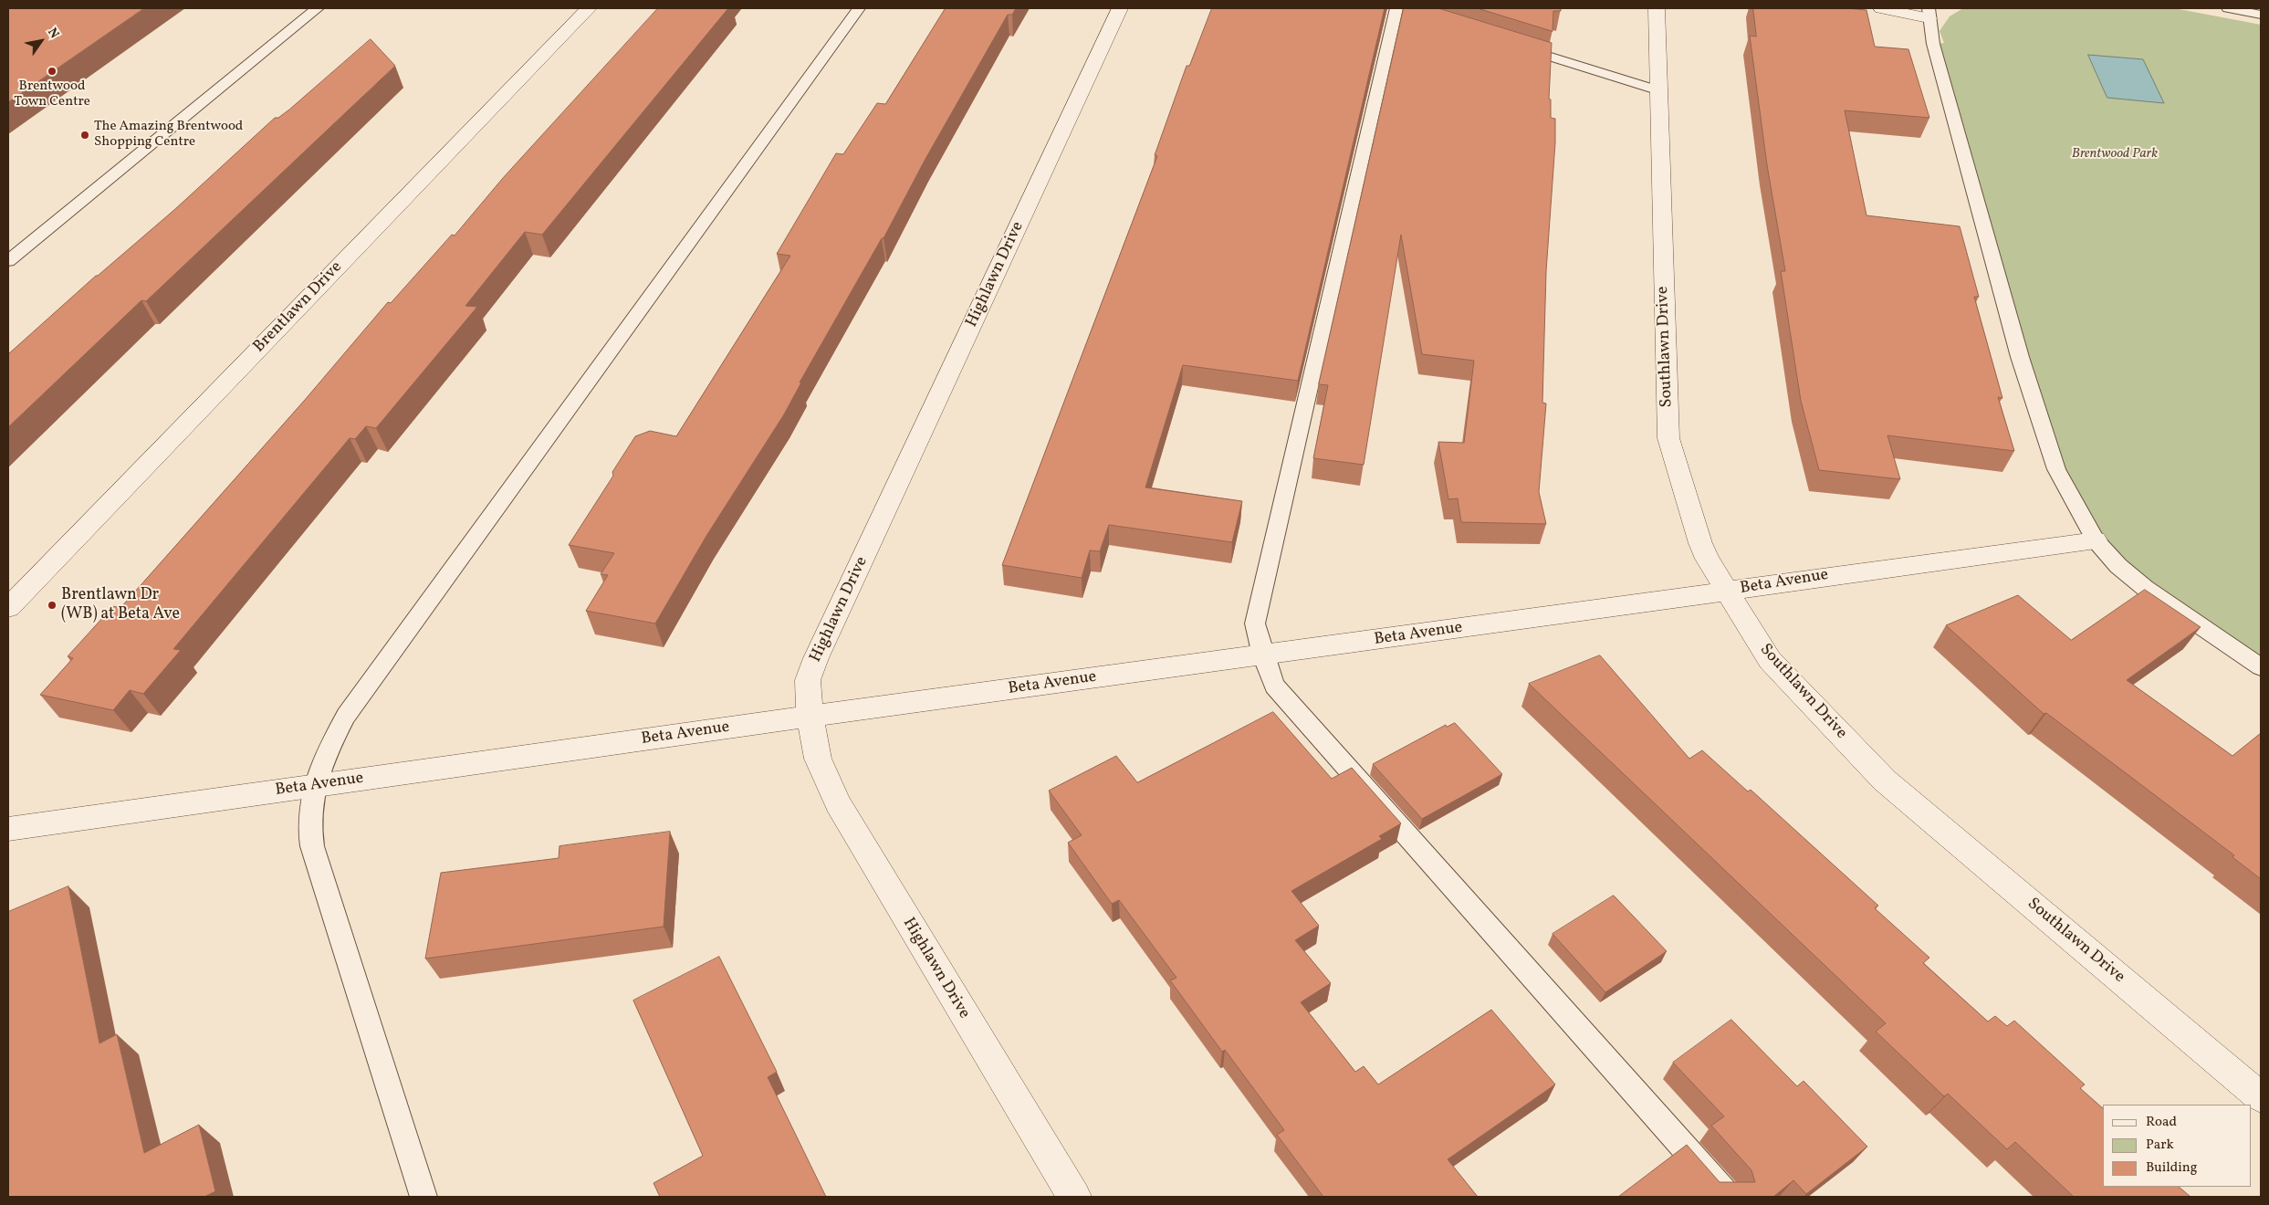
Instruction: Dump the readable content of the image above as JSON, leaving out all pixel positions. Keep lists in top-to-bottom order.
{
  "streets": {
    "street": [
      "Highlawn Drive",
      "Brentlawn Drive",
      "Southlawn Drive",
      "Beta Avenue"
    ]
  },
  "crossings": [
    ["Highlawn Drive", "Beta Avenue"],
    ["Southlawn Drive", "Beta Avenue"]
  ],
  "parks": ["Brentwood Park"],
  "places": ["Brentwood Town Centre", "The Amazing Brentwood Shopping Centre", "Brentlawn Dr (WB) at Beta Ave"],
  "legend": ["Road", "Park", "Building"],
  "north": "top right"
}
